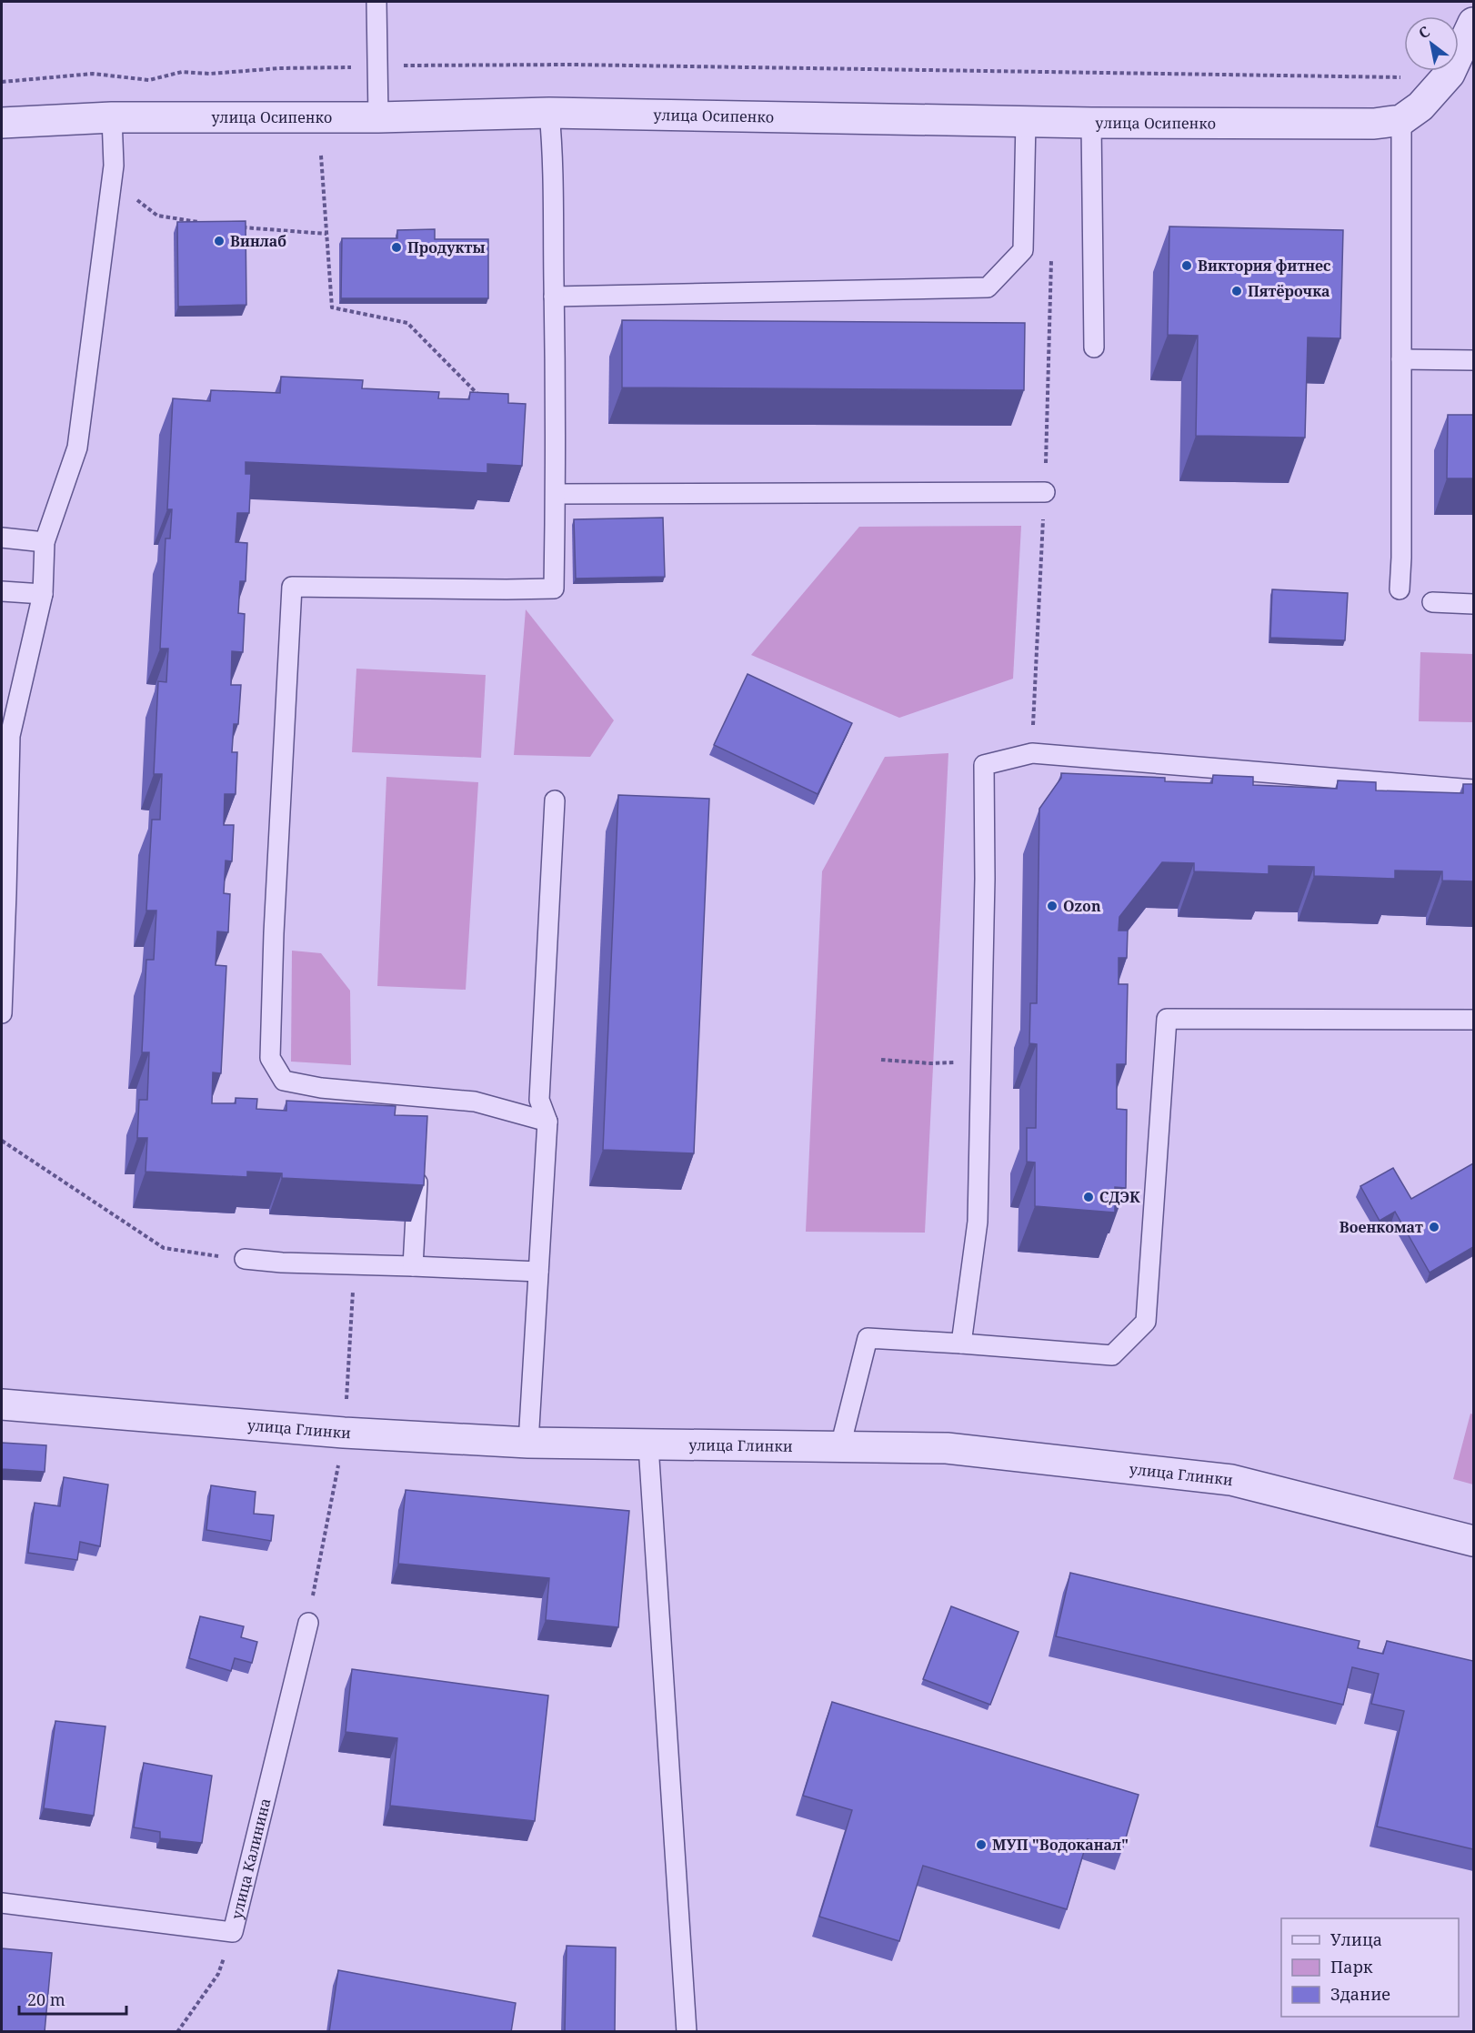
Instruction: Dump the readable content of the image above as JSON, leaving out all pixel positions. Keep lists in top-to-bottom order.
{
  "streets": {
    "street": ["улица Осипенко", "улица Глинки"],
    "lane": ["улица Калинина"]
  },
  "places": [
    "Винлаб",
    "Продукты",
    "Виктория фитнес",
    "Пятёрочка",
    "Ozon",
    "СДЭК",
    "Военкомат",
    "МУП \"Водоканал\""
  ],
  "legend": ["Улица", "Парк", "Здание"],
  "scale_bar": "20 m",
  "north": "top left"
}
